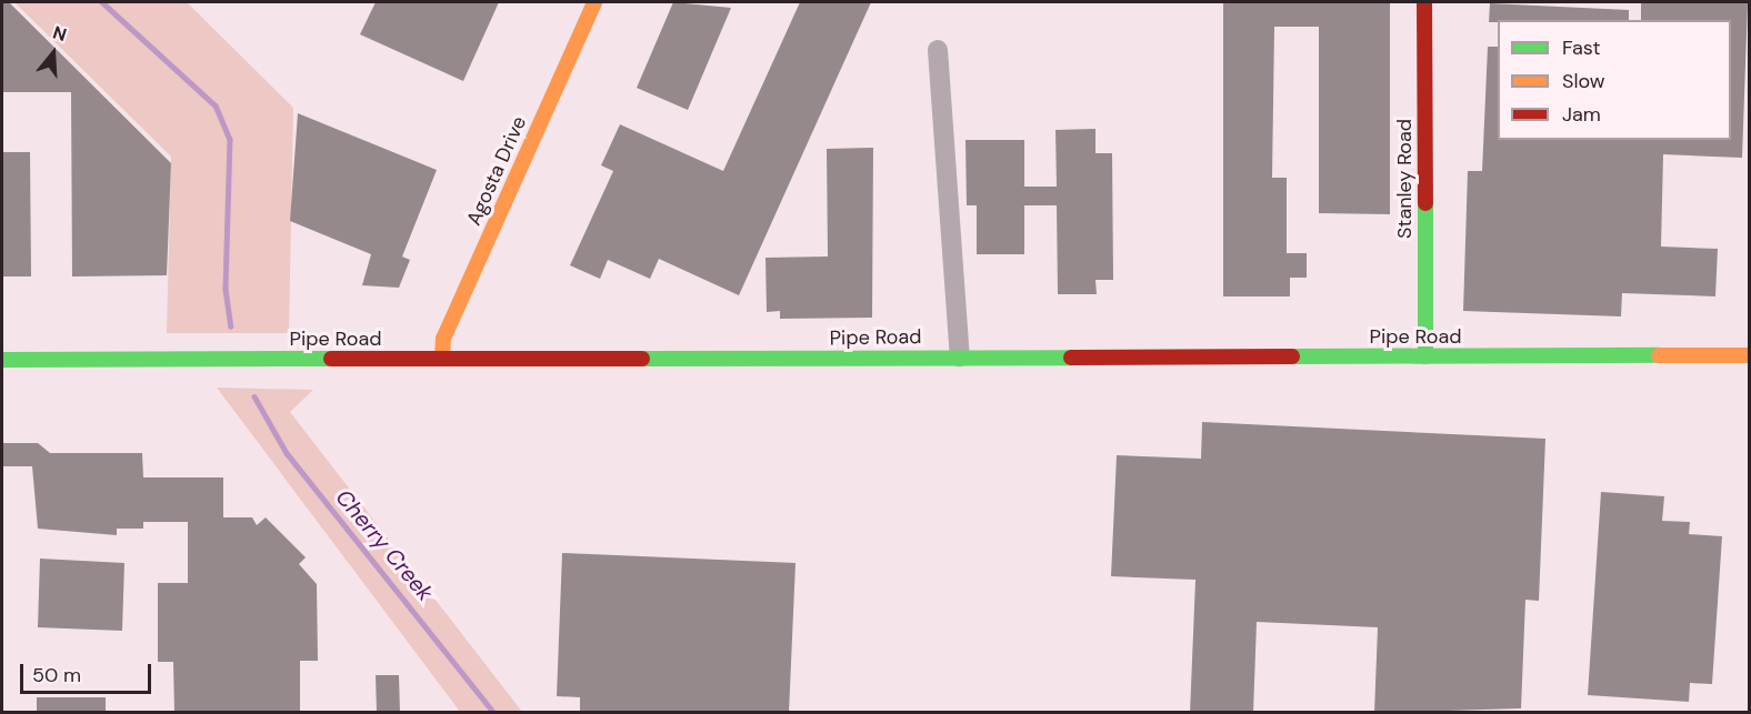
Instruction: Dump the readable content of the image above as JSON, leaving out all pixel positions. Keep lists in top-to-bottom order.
{
  "streets": {
    "street": ["Agosta Drive", "Stanley Road", "Pipe Road"]
  },
  "crossings": [
    ["Agosta Drive", "Pipe Road"],
    ["Stanley Road", "Pipe Road"]
  ],
  "water": ["Cherry Creek"],
  "legend": ["Fast", "Slow", "Jam"],
  "scale_bar": "50 m",
  "north": "top"
}
